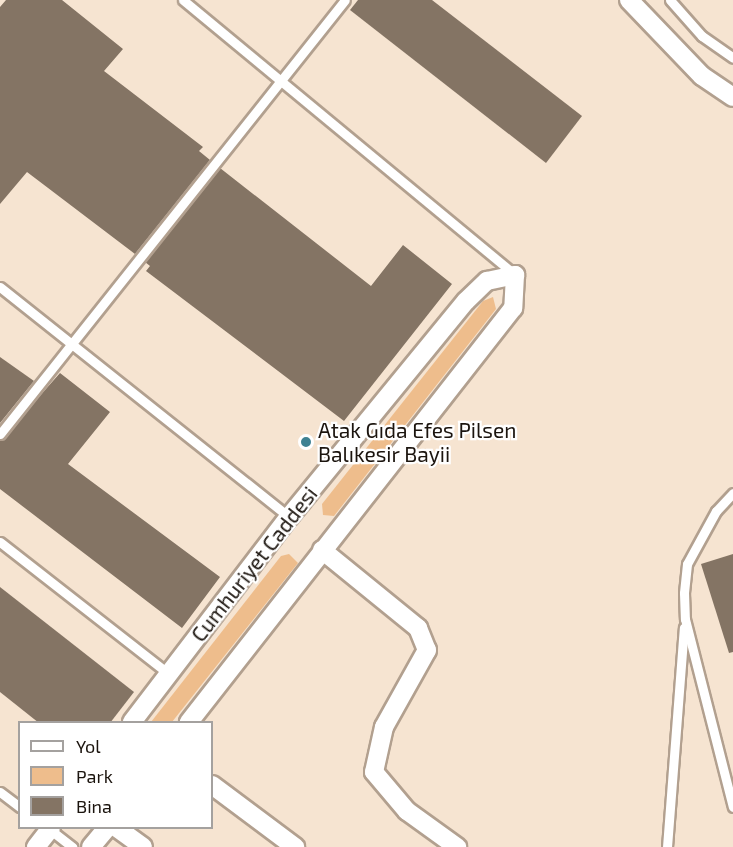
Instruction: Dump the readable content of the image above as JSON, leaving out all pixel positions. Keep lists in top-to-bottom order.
{
  "streets": {
    "street": ["Cumhuriyet Caddesi"]
  },
  "places": ["Atak Gıda Efes Pilsen Balıkesir Bayii"],
  "legend": ["Yol", "Park", "Bina"]
}
